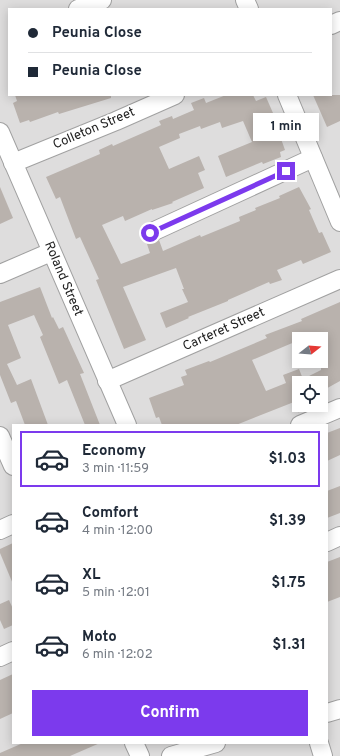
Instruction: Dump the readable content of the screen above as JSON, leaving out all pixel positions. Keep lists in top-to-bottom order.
{
  "streets": {
    "street": ["Colleton Street", "Roland Street", "Carteret Street"]
  },
  "crossings": [
    ["Colleton Street", "Roland Street"],
    ["Roland Street", "Carteret Street"]
  ],
  "north": "right",
  "page": {
    "banner": ["Peunia Close", "Peunia Close"],
    "bubble": "1 min",
    "list": [
      {
        "name": "Economy",
        "note": "3 min · 11:59",
        "value": "$1.03"
      },
      {
        "name": "Comfort",
        "note": "4 min · 12:00",
        "value": "$1.39"
      },
      {
        "name": "XL",
        "note": "5 min · 12:01",
        "value": "$1.75"
      },
      {
        "name": "Moto",
        "note": "6 min · 12:02",
        "value": "$1.31"
      }
    ],
    "buttons": "Confirm"
  }
}
